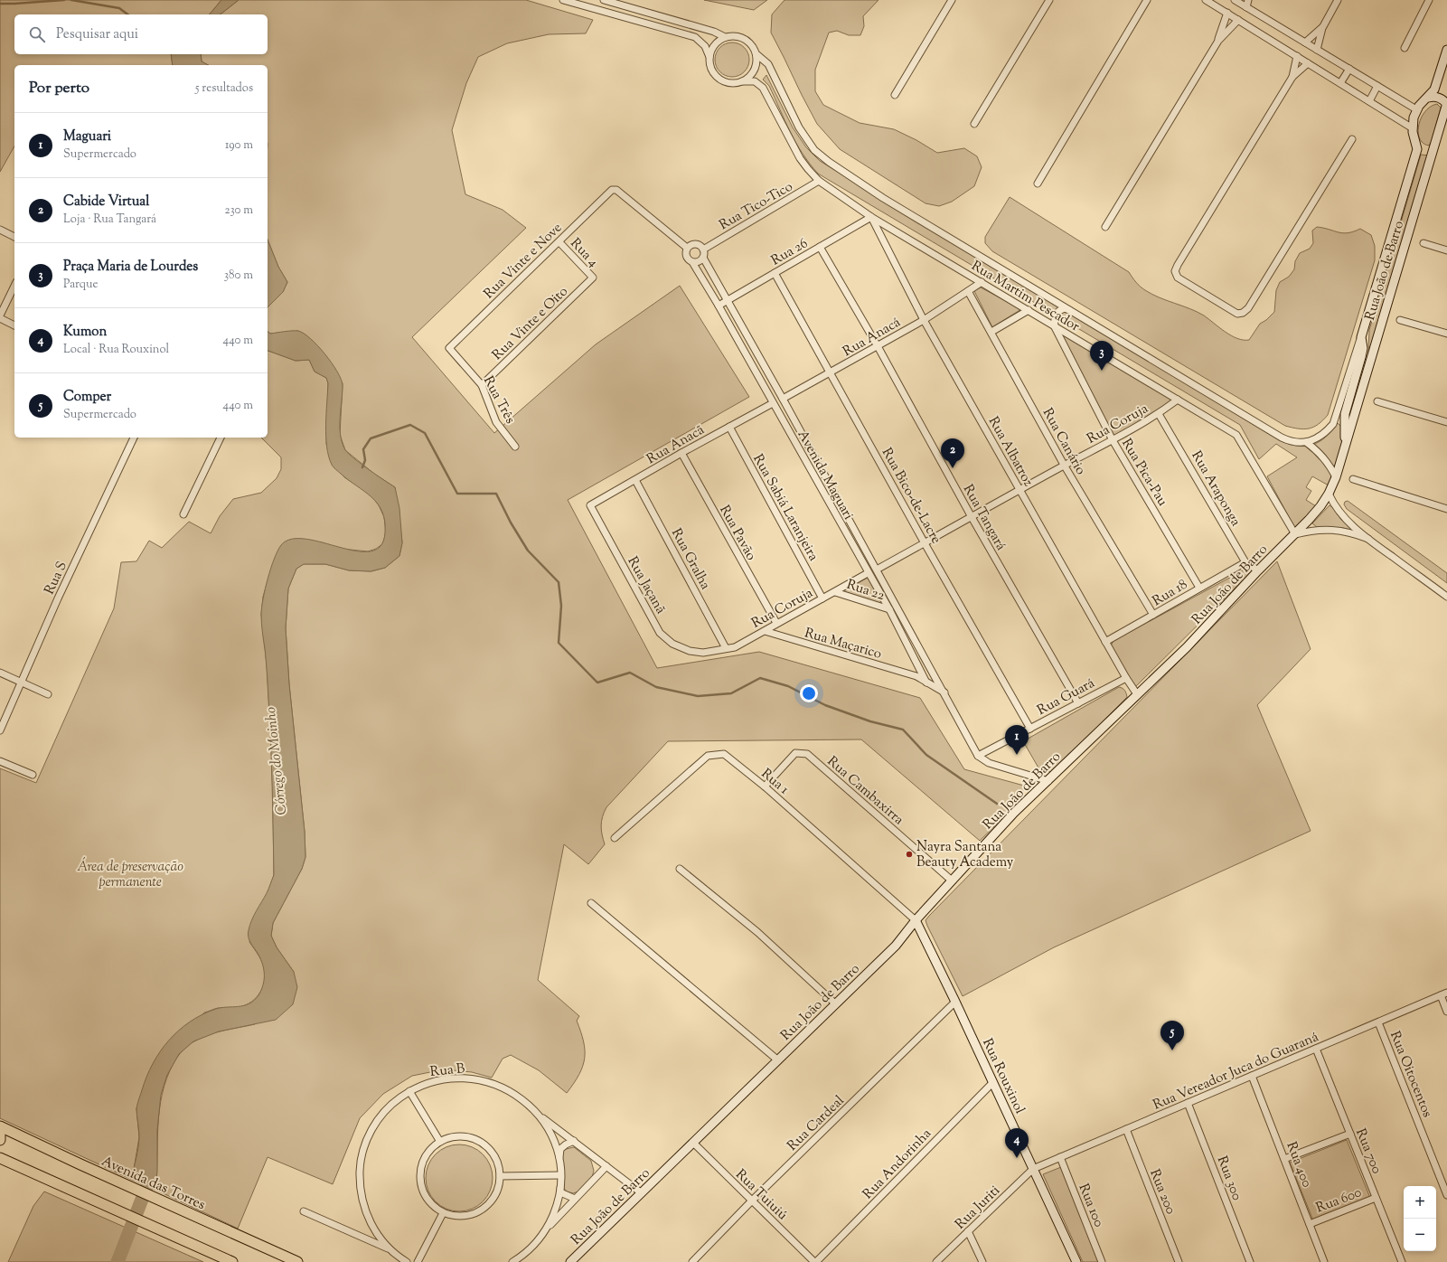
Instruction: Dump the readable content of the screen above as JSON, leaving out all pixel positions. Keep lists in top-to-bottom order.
{
  "streets": {
    "main road": ["Avenida das Torres"],
    "street": [
      "Rua Tico-Tico",
      "Rua 26",
      "Rua 4",
      "Rua Vinte e Nove",
      "Rua João de Barro",
      "Rua Martim Pescador",
      "Rua Vinte e Oito",
      "Rua Anacá",
      "Rua Três",
      "Rua Coruja",
      "Rua Canário",
      "Rua Anacã",
      "Rua Albatroz",
      "Rua Pica-Pau",
      "Avenida Maguari",
      "Rua Araponga",
      "Rua Bico-de-Lacre",
      "Rua Sabiá Laranjeira",
      "Rua Tangará",
      "Rua Pavão",
      "Rua Gralha",
      "Rua S",
      "Rua Jaçanã",
      "Rua 22",
      "Rua 18",
      "Rua Maçarico",
      "Rua Guará",
      "Rua 1",
      "Rua Cambaxirra",
      "Rua B",
      "Rua Vereador Juca do Guaraná",
      "Rua Oitocentos",
      "Rua Rouxinol",
      "Rua Cardeal",
      "Rua 700",
      "Rua Andorinha",
      "Rua 400",
      "Rua 300",
      "Rua 200",
      "Rua Tuiuiú",
      "Rua 600",
      "Rua 100",
      "Rua Juriti"
    ]
  },
  "crossings": [
    ["Rua Tico-Tico", "Rua Vinte e Nove"],
    ["Rua Tico-Tico", "Rua Martim Pescador"],
    ["Rua Tico-Tico", "Avenida Maguari"],
    ["Rua 26", "Rua Martim Pescador"],
    ["Rua 26", "Rua Albatroz"],
    ["Rua 26", "Avenida Maguari"],
    ["Rua 26", "Rua Bico-de-Lacre"],
    ["Rua 26", "Rua Tangará"],
    ["Rua 4", "Rua Vinte e Nove"],
    ["Rua 4", "Rua Vinte e Oito"],
    ["Rua Vinte e Nove", "Rua Três"],
    ["Rua Vinte e Nove", "Avenida Maguari"],
    ["Rua João de Barro", "Rua Martim Pescador"],
    ["Rua João de Barro", "Rua Albatroz"],
    ["Rua João de Barro", "Rua Araponga"],
    ["Rua João de Barro", "Rua 1"],
    ["Rua João de Barro", "Rua Cambaxirra"],
    ["Rua João de Barro", "Rua Rouxinol"],
    ["Rua João de Barro", "Rua Tuiuiú"],
    ["Rua Martim Pescador", "Rua Coruja"],
    ["Rua Martim Pescador", "Rua Albatroz"],
    ["Rua Martim Pescador", "Rua Pica-Pau"],
    ["Rua Vinte e Oito", "Rua Três"],
    ["Rua Anacá", "Rua Canário"],
    ["Rua Anacá", "Rua Albatroz"],
    ["Rua Anacá", "Avenida Maguari"],
    ["Rua Anacá", "Rua Bico-de-Lacre"],
    ["Rua Anacá", "Rua Tangará"],
    ["Rua Coruja", "Rua Canário"],
    ["Rua Coruja", "Rua Albatroz"],
    ["Rua Coruja", "Rua Pica-Pau"],
    ["Rua Coruja", "Avenida Maguari"],
    ["Rua Coruja", "Rua Araponga"],
    ["Rua Coruja", "Rua Bico-de-Lacre"],
    ["Rua Coruja", "Rua Sabiá Laranjeira"],
    ["Rua Coruja", "Rua Tangará"],
    ["Rua Coruja", "Rua Pavão"],
    ["Rua Coruja", "Rua Gralha"],
    ["Rua Coruja", "Rua Jaçanã"],
    ["Rua Coruja", "Rua 22"],
    ["Rua Coruja", "Rua Maçarico"],
    ["Rua Canário", "Rua 18"],
    ["Rua Anacã", "Avenida Maguari"],
    ["Rua Anacã", "Rua Sabiá Laranjeira"],
    ["Rua Anacã", "Rua Pavão"],
    ["Rua Anacã", "Rua Gralha"],
    ["Rua Anacã", "Rua Jaçanã"],
    ["Rua Albatroz", "Rua 18"],
    ["Rua Albatroz", "Rua Guará"],
    ["Rua Pica-Pau", "Rua 18"],
    ["Avenida Maguari", "Rua 22"],
    ["Avenida Maguari", "Rua Maçarico"],
    ["Avenida Maguari", "Rua Guará"],
    ["Rua Araponga", "Rua 18"],
    ["Rua Bico-de-Lacre", "Rua Guará"],
    ["Rua Tangará", "Rua Guará"],
    ["Rua 1", "Rua Cambaxirra"],
    ["Rua 1", "Rua Rouxinol"],
    ["Rua Vereador Juca do Guaraná", "Rua Oitocentos"],
    ["Rua Vereador Juca do Guaraná", "Rua Rouxinol"],
    ["Rua Vereador Juca do Guaraná", "Rua 700"],
    ["Rua Vereador Juca do Guaraná", "Rua 400"],
    ["Rua Vereador Juca do Guaraná", "Rua 300"],
    ["Rua Vereador Juca do Guaraná", "Rua 200"],
    ["Rua Vereador Juca do Guaraná", "Rua 100"],
    ["Rua Vereador Juca do Guaraná", "Rua Juriti"],
    ["Rua Rouxinol", "Rua Cardeal"],
    ["Rua Rouxinol", "Rua Andorinha"],
    ["Rua Rouxinol", "Rua Juriti"],
    ["Rua Cardeal", "Rua Tuiuiú"],
    ["Rua 700", "Rua 600"],
    ["Rua Andorinha", "Rua Tuiuiú"],
    ["Rua 400", "Rua 600"]
  ],
  "water": ["Córrego do Moinho"],
  "parks": ["Área de preservação permanente"],
  "places": ["Nayra Santana Beauty Academy"],
  "page": {
    "search": "Pesquisar aqui",
    "heading": ["Por perto", "5 resultados"],
    "list": [
      {
        "mark": "1",
        "name": "Maguari",
        "note": "Supermercado",
        "value": "190 m"
      },
      {
        "mark": "2",
        "name": "Cabide Virtual",
        "note": "Loja · Rua Tangará",
        "value": "230 m"
      },
      {
        "mark": "3",
        "name": "Praça Maria de Lourdes",
        "note": "Parque",
        "value": "380 m"
      },
      {
        "mark": "4",
        "name": "Kumon",
        "note": "Local · Rua Rouxinol",
        "value": "440 m"
      },
      {
        "mark": "5",
        "name": "Comper",
        "note": "Supermercado",
        "value": "440 m"
      }
    ],
    "pins": [
      "3",
      "2",
      "1",
      "5",
      "4"
    ],
    "map_buttons": ["+", "−"]
  }
}
